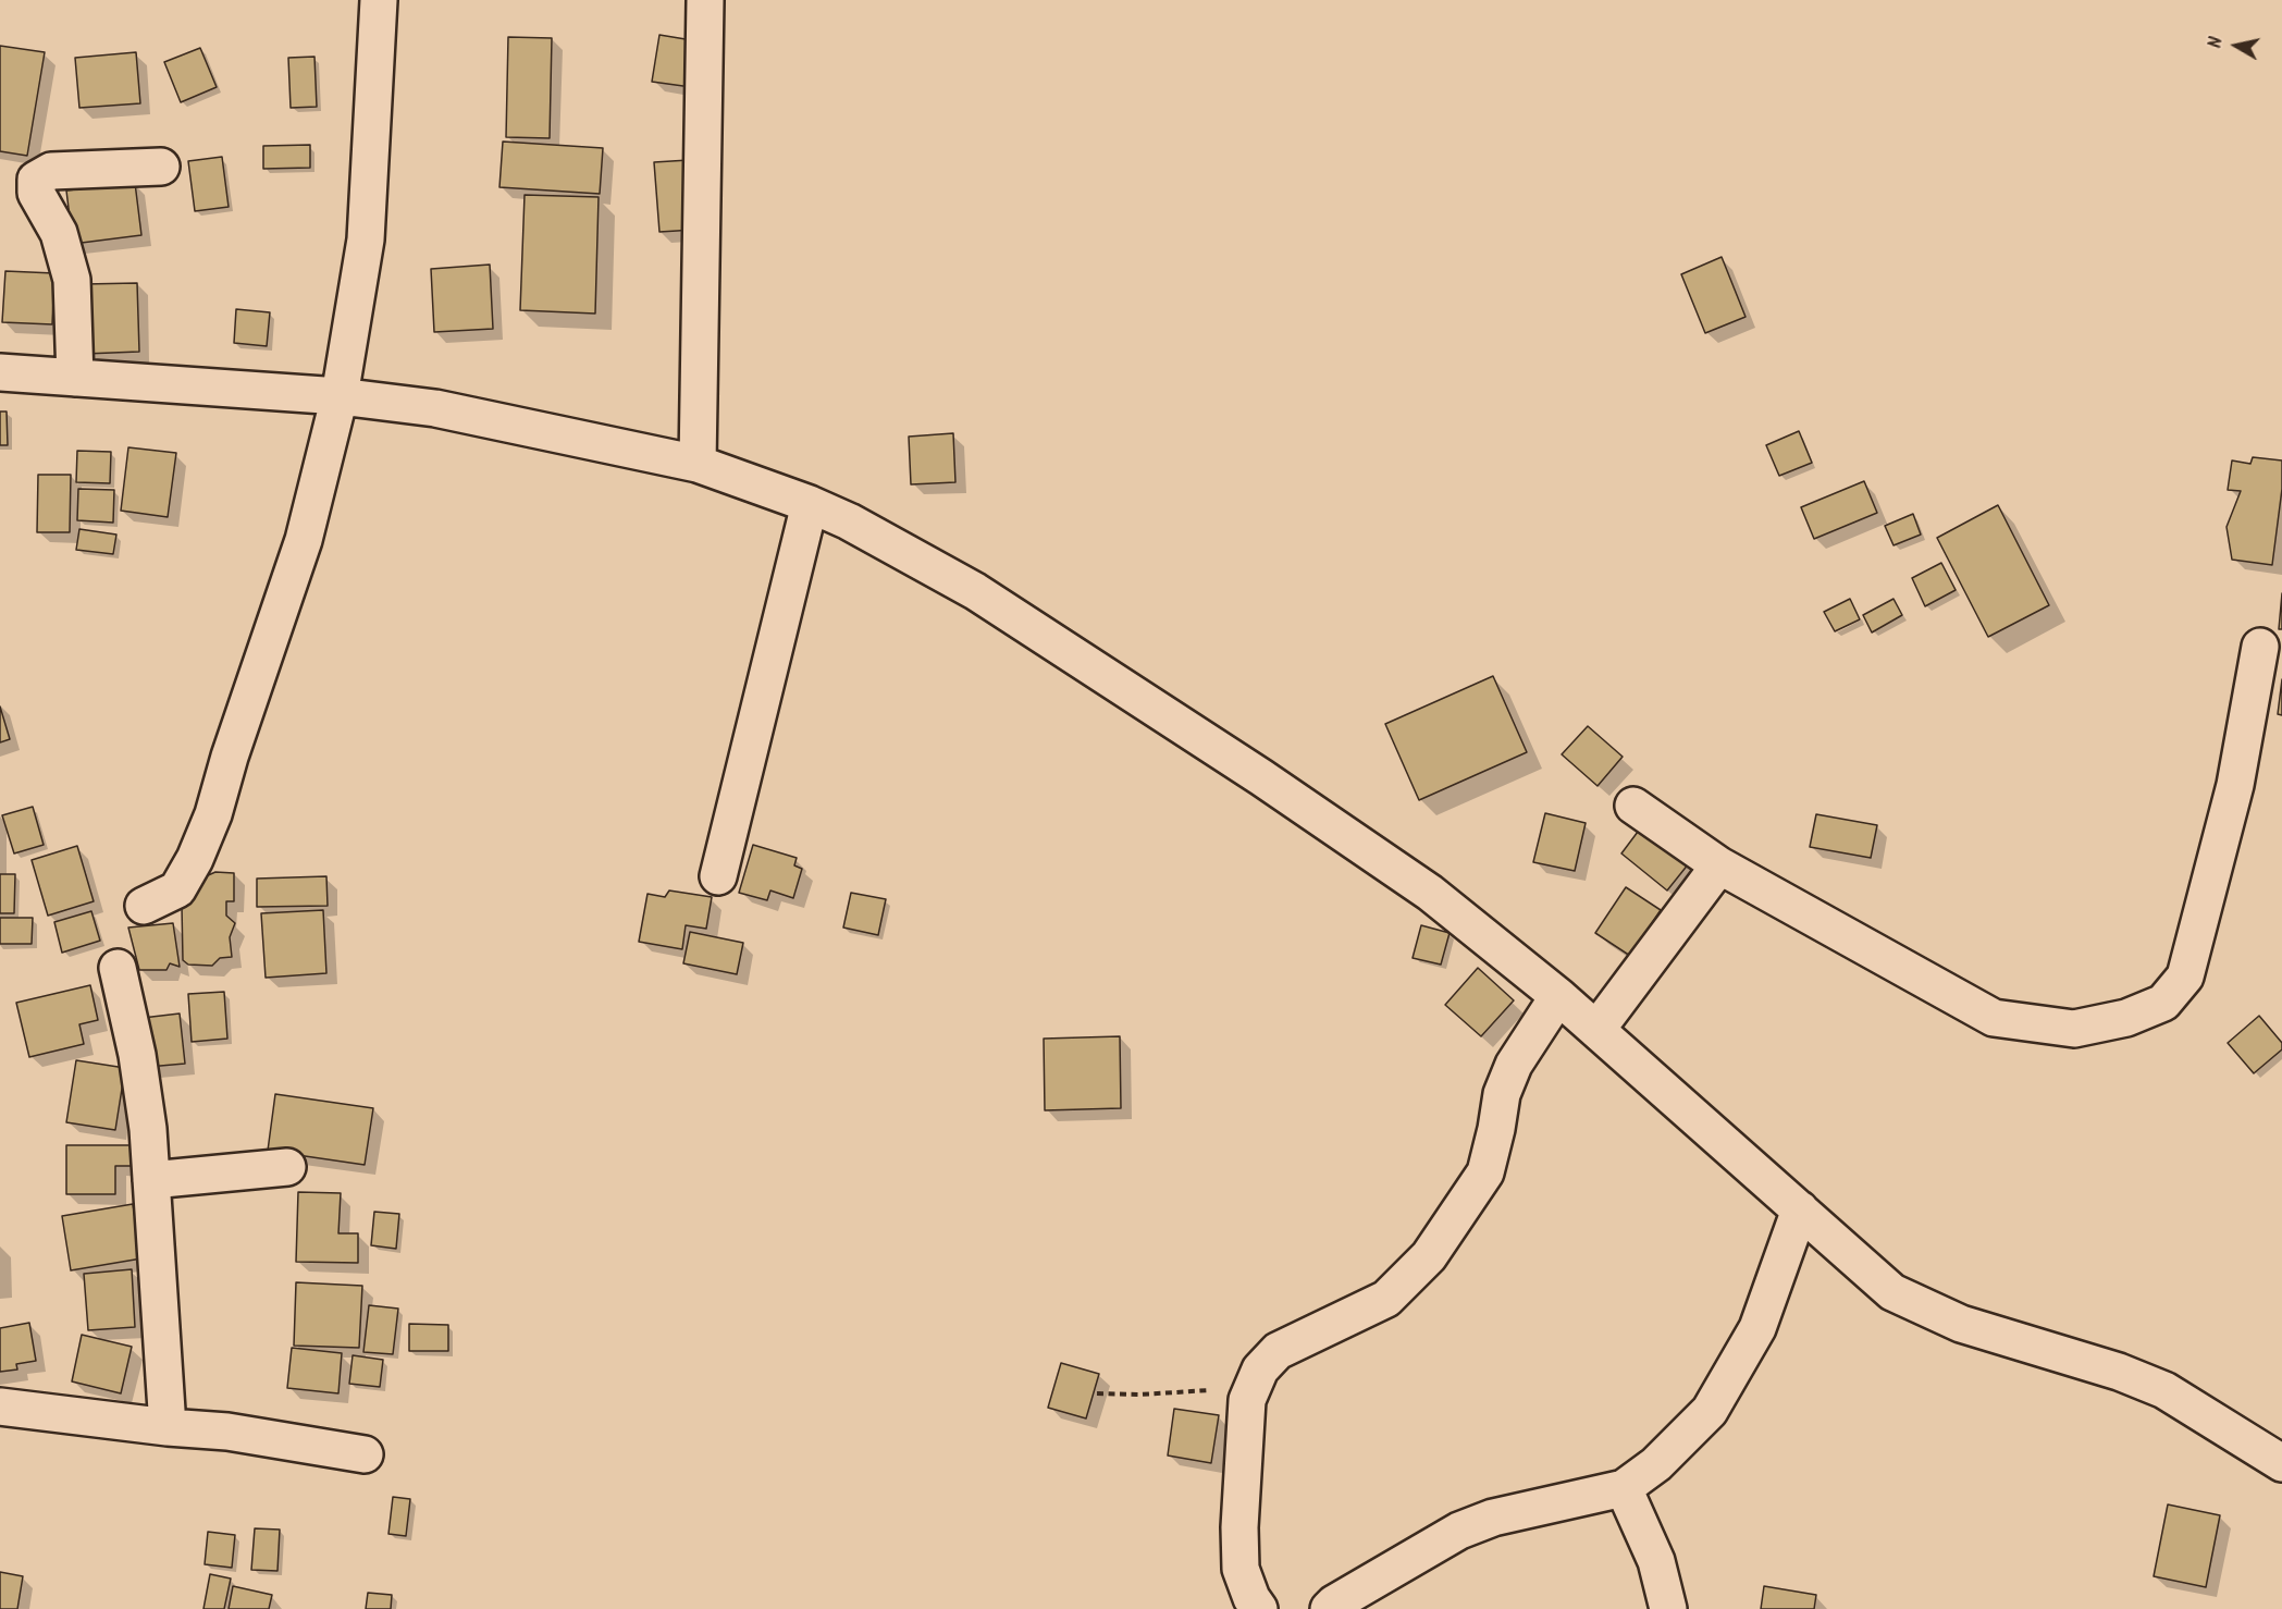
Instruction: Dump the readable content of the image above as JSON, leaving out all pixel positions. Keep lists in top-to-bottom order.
{
  "north": "left"
}
